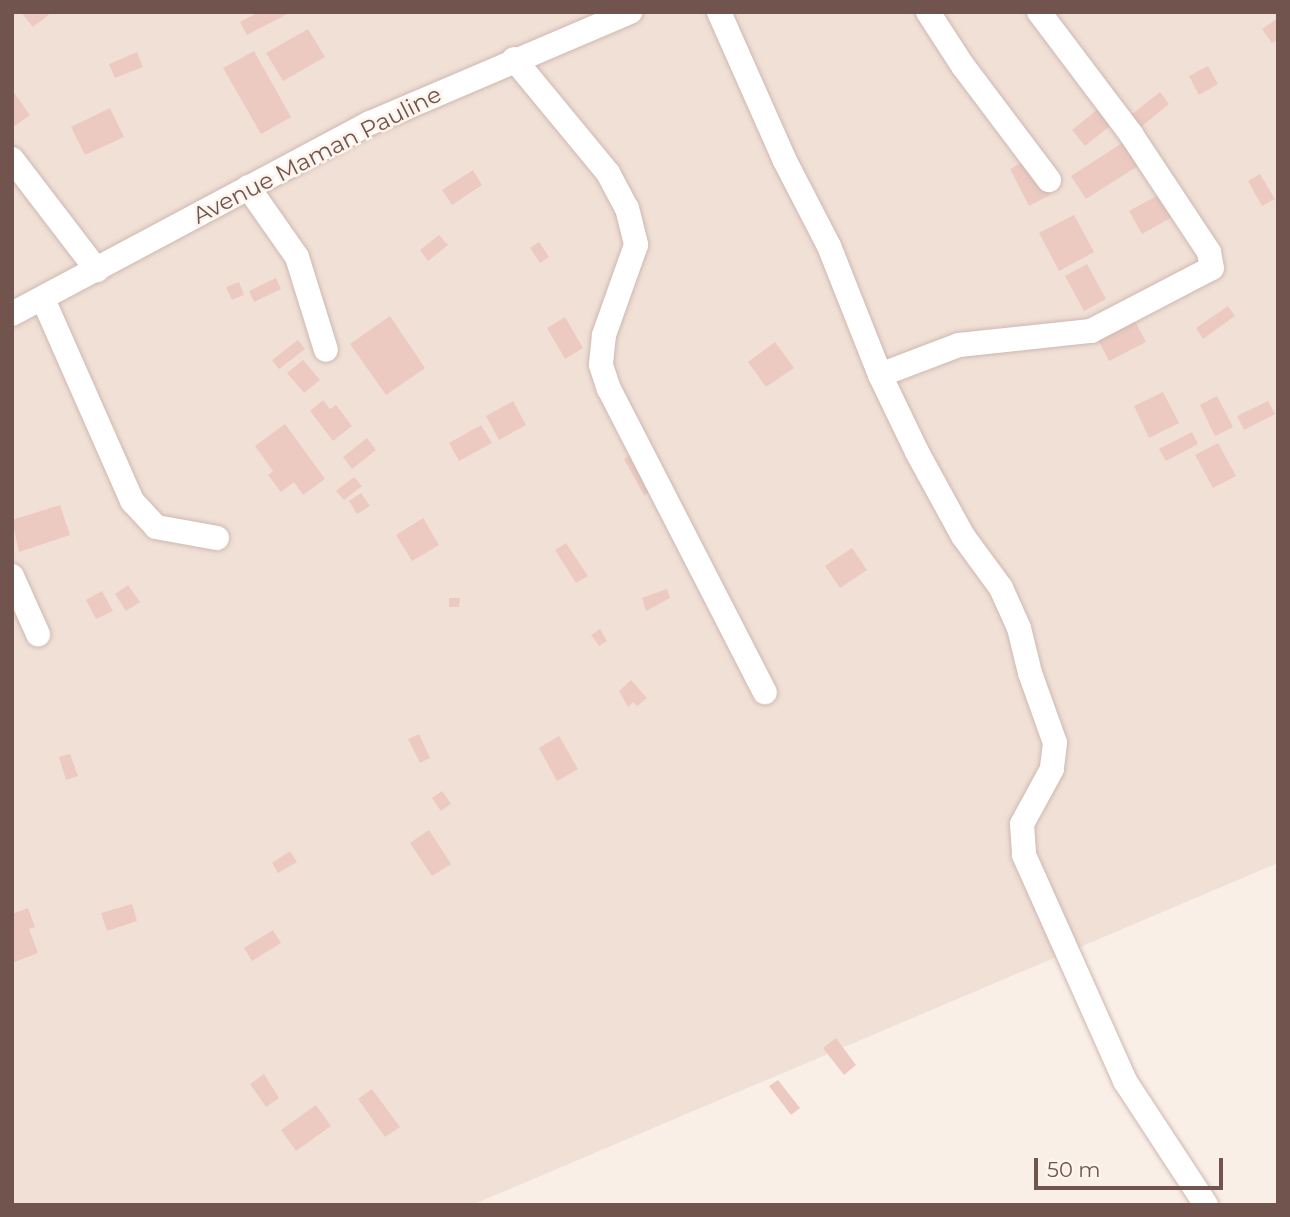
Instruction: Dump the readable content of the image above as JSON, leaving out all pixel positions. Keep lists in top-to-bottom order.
{
  "streets": {
    "street": ["Avenue Maman Pauline"]
  },
  "scale_bar": "50 m"
}
